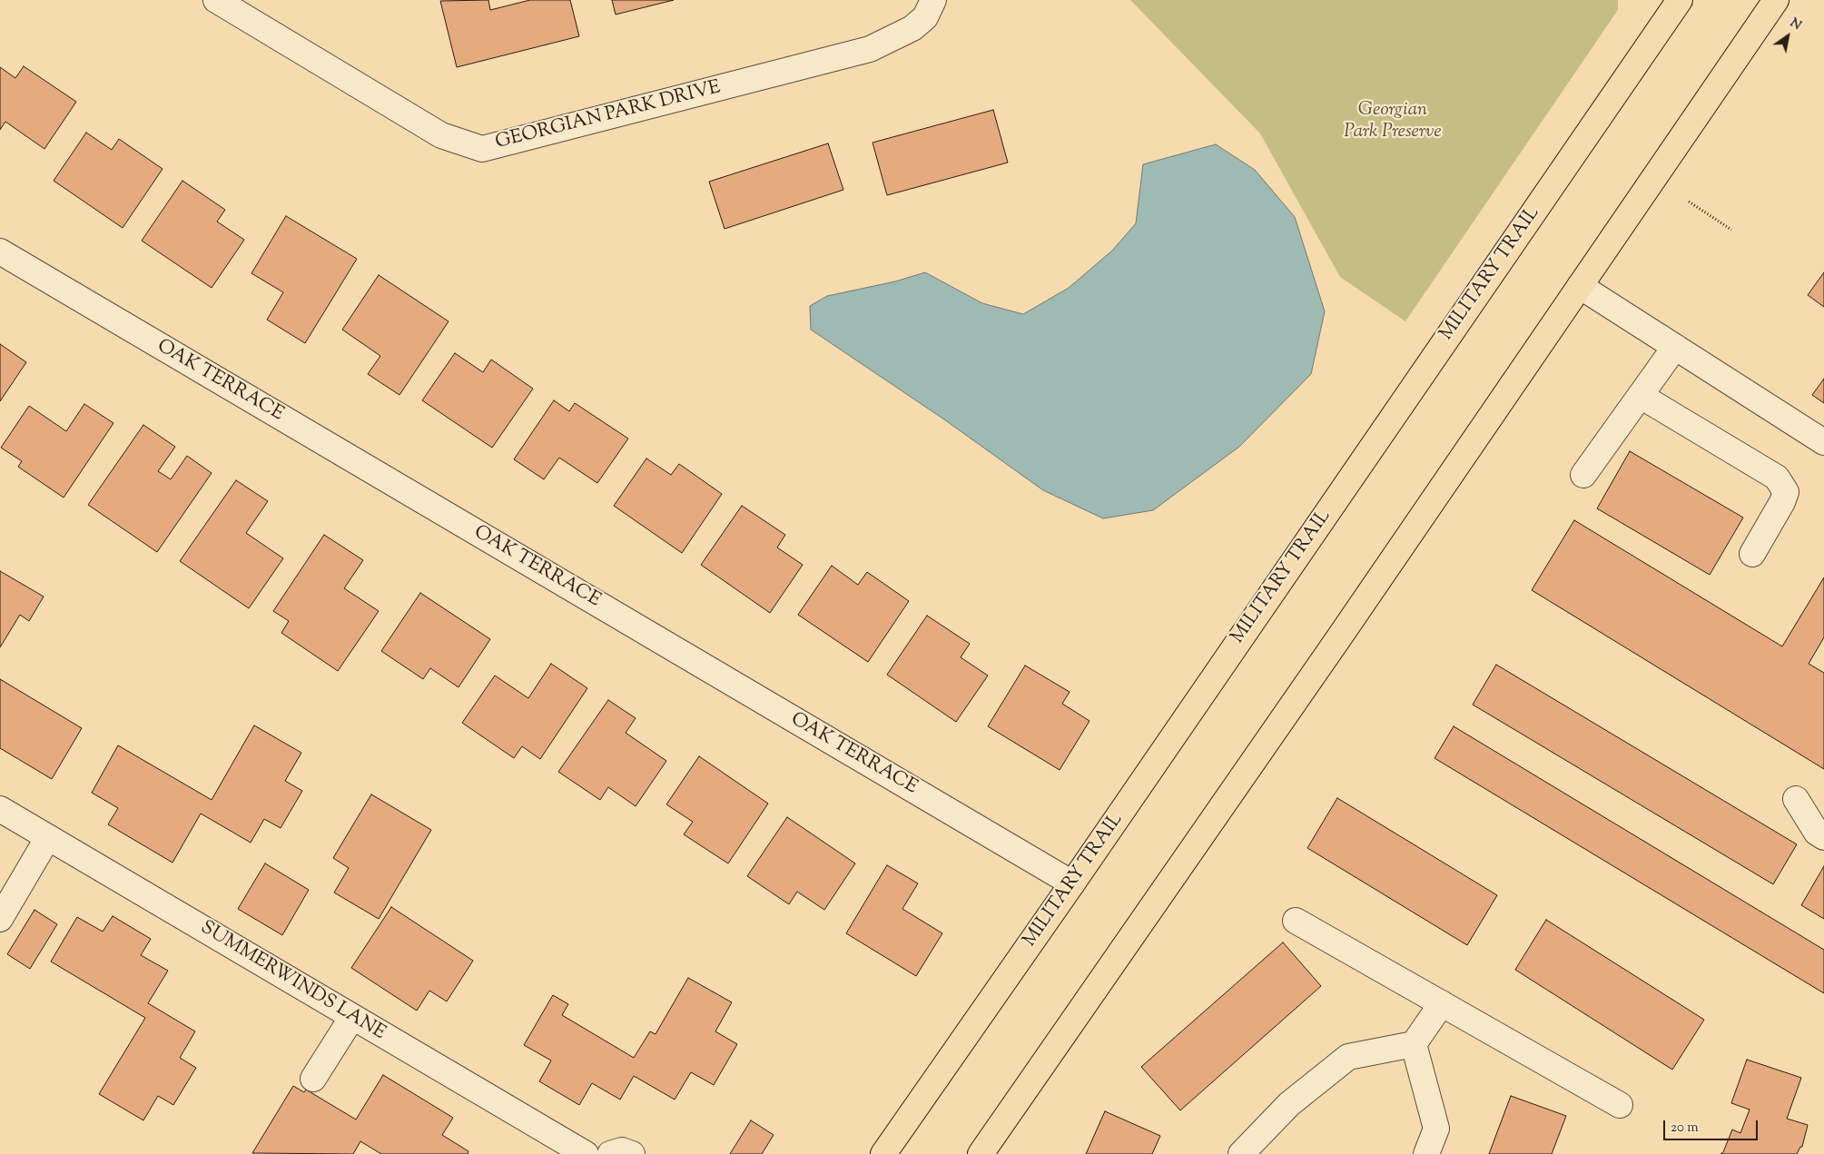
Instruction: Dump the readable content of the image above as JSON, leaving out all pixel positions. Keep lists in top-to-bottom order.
{
  "streets": {
    "main road": ["MILITARY TRAIL"],
    "street": ["GEORGIAN PARK DRIVE", "OAK TERRACE", "SUMMERWINDS LANE"]
  },
  "crossings": [
    ["MILITARY TRAIL", "OAK TERRACE"]
  ],
  "parks": ["Georgian Park Preserve"],
  "scale_bar": "20 m",
  "north": "top right"
}
